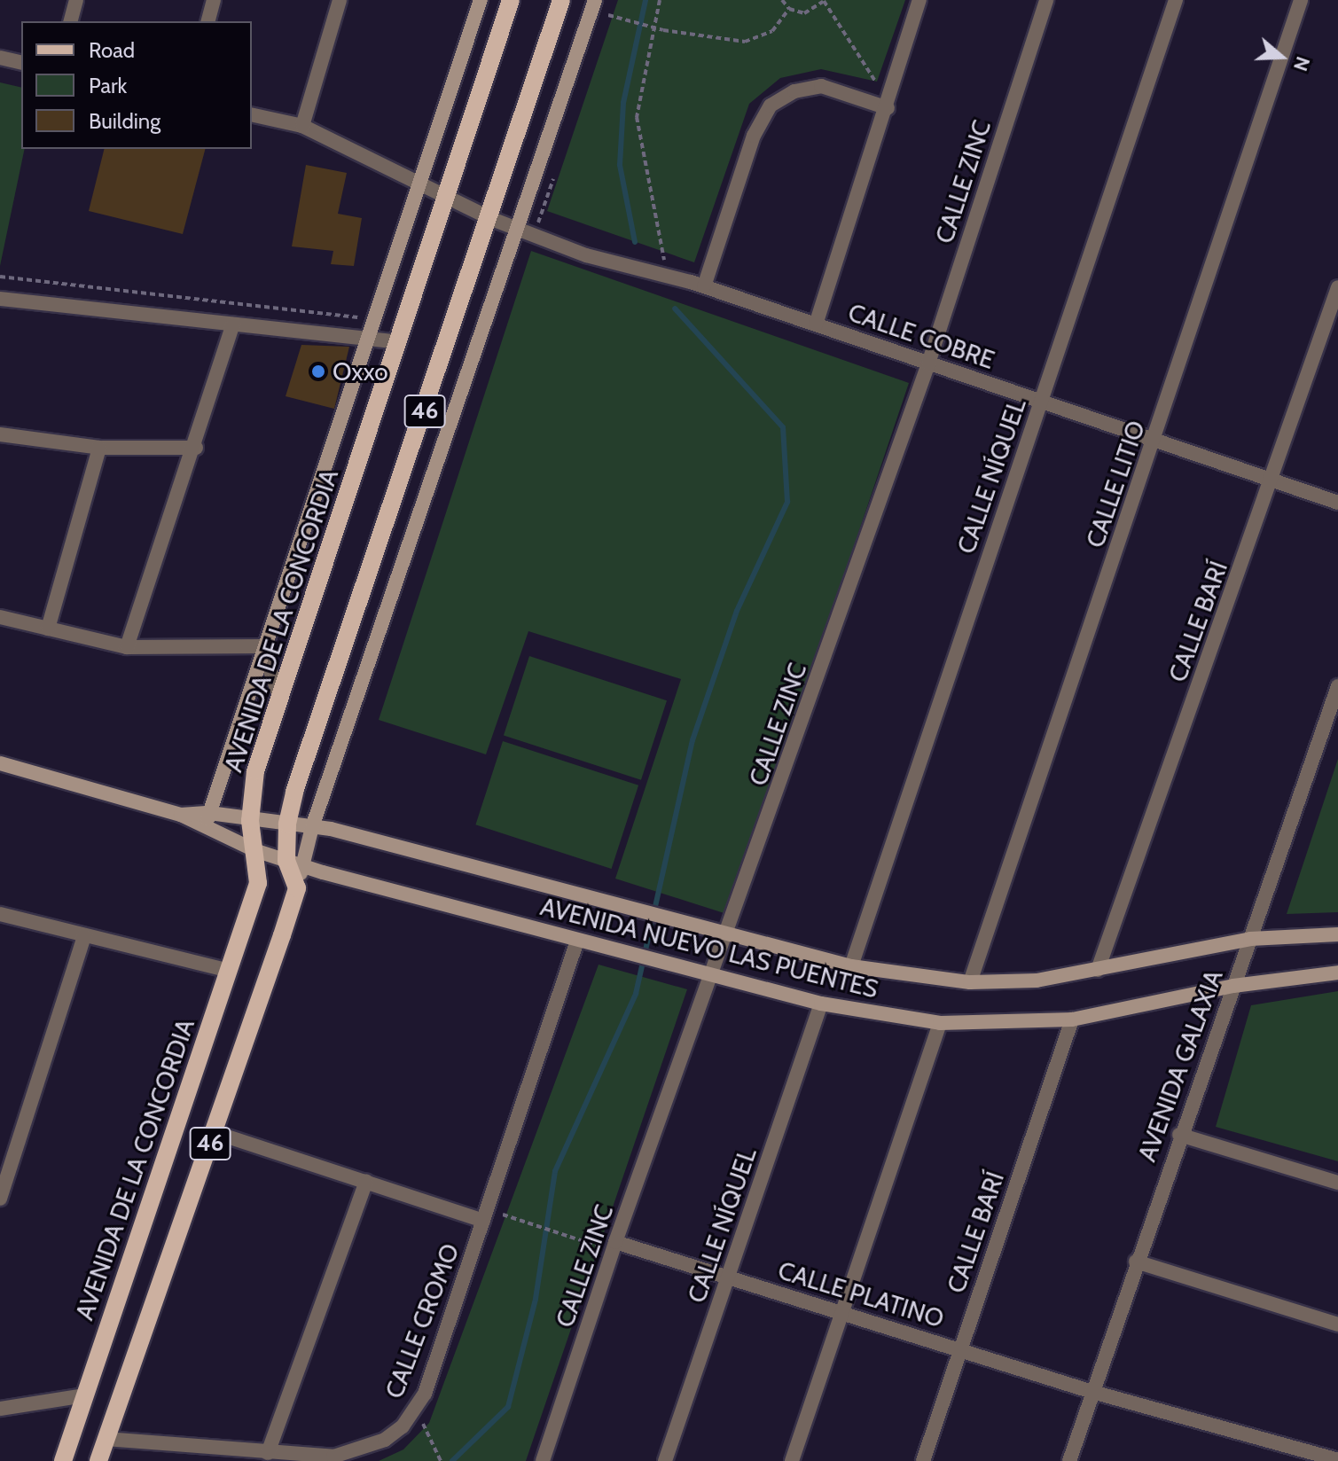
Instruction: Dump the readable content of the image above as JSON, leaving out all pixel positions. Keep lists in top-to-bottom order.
{
  "streets": {
    "main road": ["46", "AVENIDA DE LA CONCORDIA"],
    "street": [
      "CALLE ZINC",
      "CALLE COBRE",
      "CALLE NÍQUEL",
      "CALLE LITIO",
      "CALLE BARÍ",
      "AVENIDA NUEVO LAS PUENTES",
      "AVENIDA GALAXIA",
      "CALLE PLATINO",
      "CALLE CROMO"
    ]
  },
  "crossings": [
    ["CALLE ZINC", "CALLE COBRE"],
    ["CALLE ZINC", "AVENIDA NUEVO LAS PUENTES"],
    ["CALLE ZINC", "CALLE PLATINO"],
    ["CALLE COBRE", "46"],
    ["CALLE COBRE", "CALLE NÍQUEL"],
    ["CALLE COBRE", "CALLE LITIO"],
    ["CALLE COBRE", "AVENIDA DE LA CONCORDIA"],
    ["CALLE COBRE", "CALLE BARÍ"],
    ["46", "AVENIDA NUEVO LAS PUENTES"],
    ["46", "CALLE CROMO"],
    ["CALLE NÍQUEL", "AVENIDA NUEVO LAS PUENTES"],
    ["CALLE NÍQUEL", "CALLE PLATINO"],
    ["CALLE LITIO", "AVENIDA NUEVO LAS PUENTES"],
    ["AVENIDA DE LA CONCORDIA", "AVENIDA NUEVO LAS PUENTES"],
    ["CALLE BARÍ", "AVENIDA NUEVO LAS PUENTES"],
    ["CALLE BARÍ", "CALLE PLATINO"],
    ["AVENIDA NUEVO LAS PUENTES", "AVENIDA GALAXIA"],
    ["AVENIDA NUEVO LAS PUENTES", "CALLE CROMO"],
    ["AVENIDA GALAXIA", "CALLE PLATINO"]
  ],
  "places": ["Oxxo"],
  "legend": ["Road", "Park", "Building"],
  "north": "right"
}
